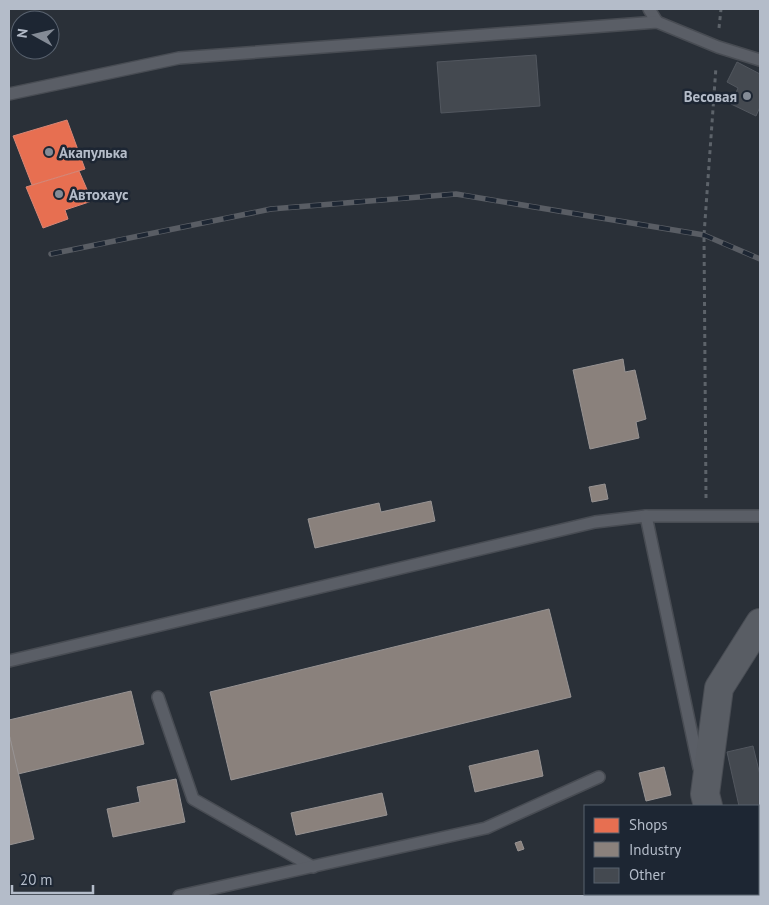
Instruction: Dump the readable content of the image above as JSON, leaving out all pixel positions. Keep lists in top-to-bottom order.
{
  "places": ["Весовая", "Акапулька", "Автохаус"],
  "legend": ["Shops", "Industry", "Other"],
  "scale_bar": "20 m",
  "north": "left"
}
